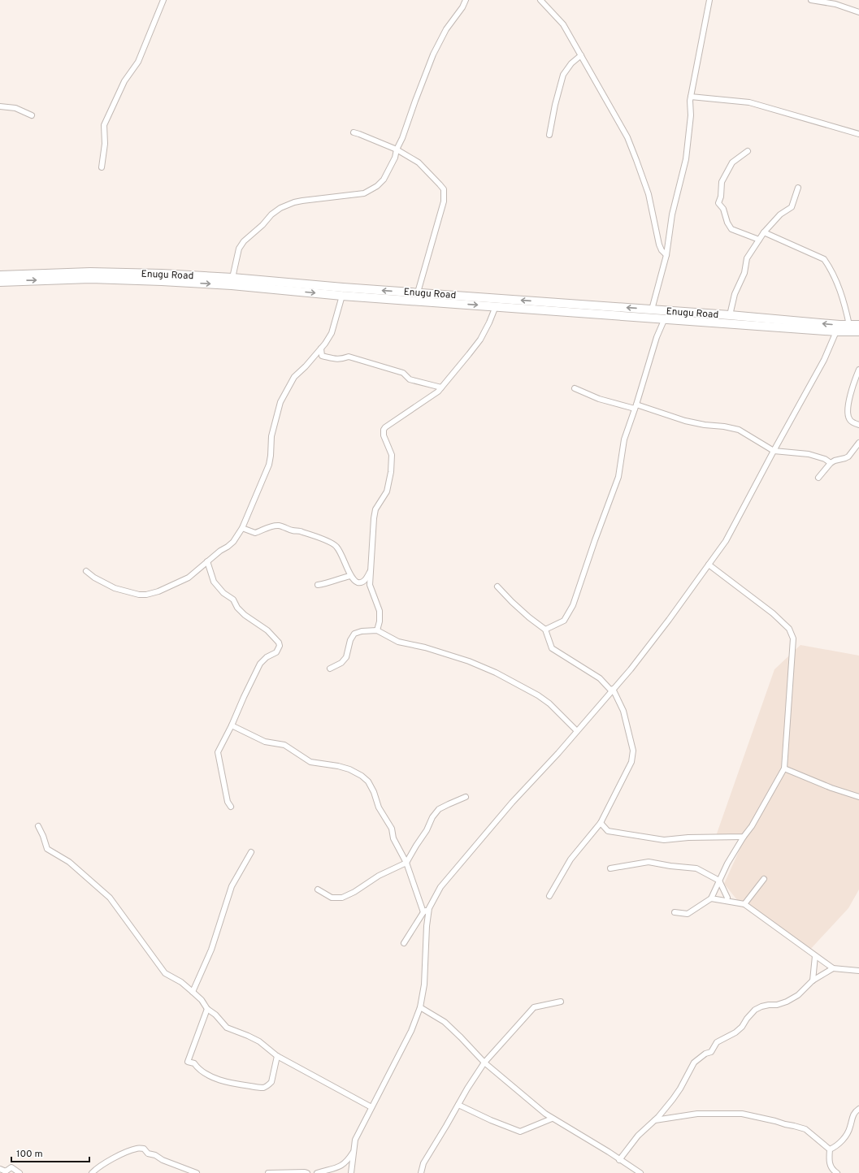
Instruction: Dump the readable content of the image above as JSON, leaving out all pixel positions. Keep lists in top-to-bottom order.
{
  "streets": {
    "main road": ["Enugu Road"]
  },
  "scale_bar": "100 m"
}
